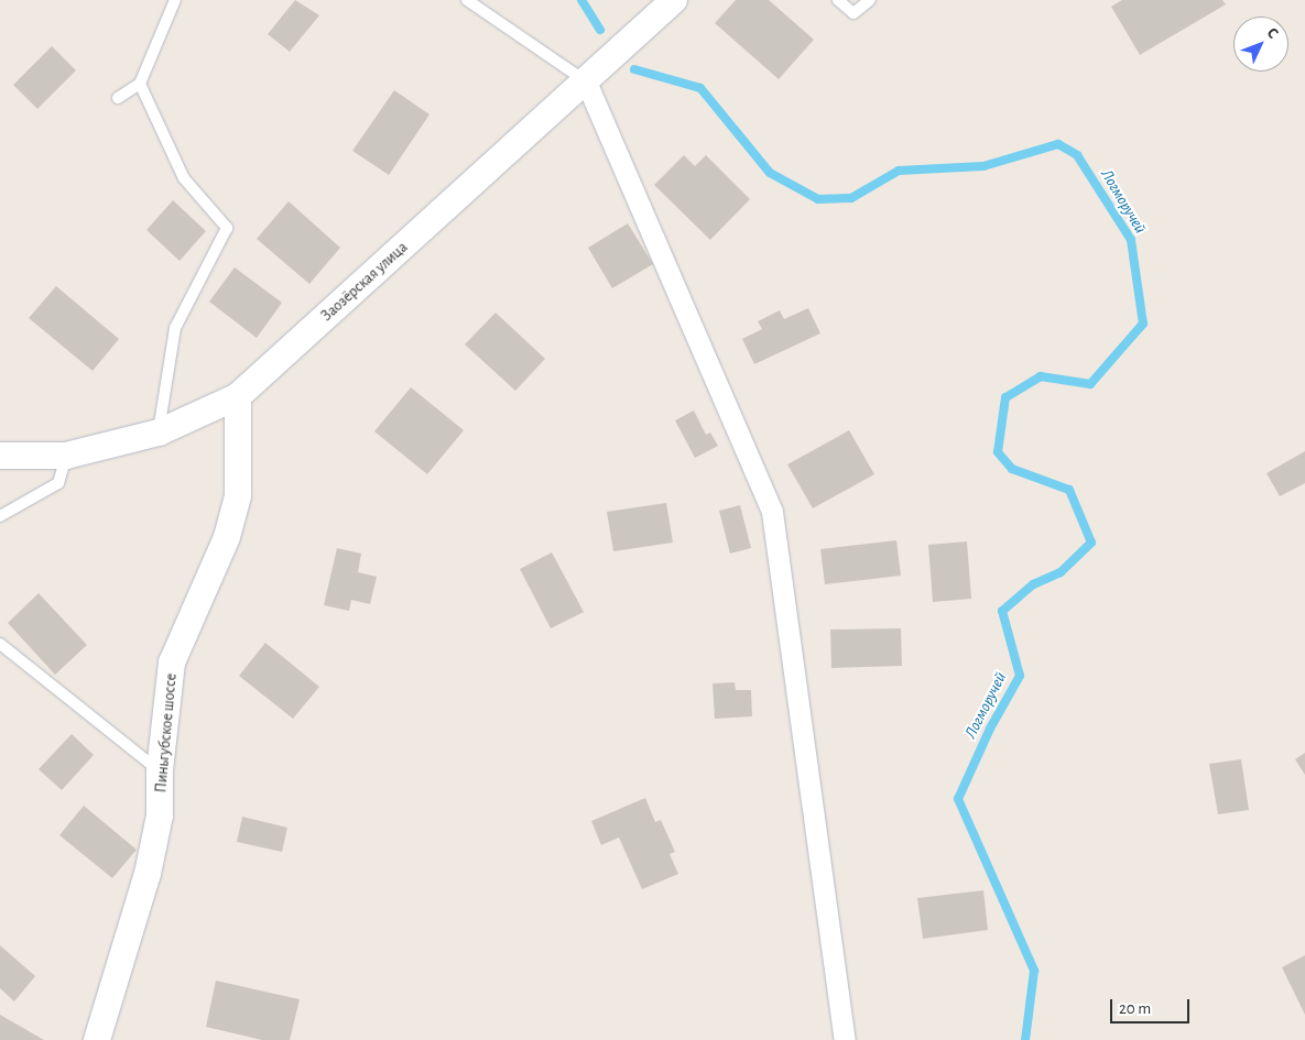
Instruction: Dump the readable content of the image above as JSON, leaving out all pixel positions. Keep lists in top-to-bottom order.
{
  "streets": {
    "street": ["Заозёрская улица", "Пиньгубское шоссе"]
  },
  "crossings": [
    ["Заозёрская улица", "Пиньгубское шоссе"]
  ],
  "water": ["Логморучей"],
  "scale_bar": "20 m",
  "north": "top right"
}
